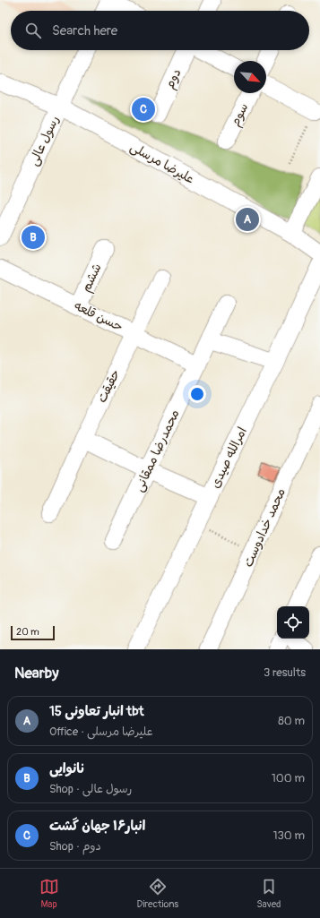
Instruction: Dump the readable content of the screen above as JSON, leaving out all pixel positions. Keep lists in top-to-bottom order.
{
  "streets": {
    "street": [
      "دوم",
      "سوم",
      "رسول عالی",
      "علیرضا مرسلی",
      "ششم",
      "حسن قلعه",
      "حقیقت",
      "محمدرضا ممقانی",
      "امرالله صیدی",
      "محمد خدادوست"
    ]
  },
  "crossings": [
    ["رسول عالی", "علیرضا مرسلی"],
    ["ششم", "حسن قلعه"],
    ["حسن قلعه", "حقیقت"],
    ["حسن قلعه", "محمدرضا ممقانی"]
  ],
  "scale_bar": "20 m",
  "north": "bottom right",
  "page": {
    "search": "Search here",
    "pins": ["C", "A", "B"],
    "scale": "20 m",
    "heading": ["Nearby", "3 results"],
    "list": [
      {
        "mark": "A",
        "name": "انبار تعاونی 15 tbt",
        "note": "Office · علیرضا مرسلی",
        "value": "80 m"
      },
      {
        "mark": "B",
        "name": "نانوایی",
        "note": "Shop · رسول عالی",
        "value": "100 m"
      },
      {
        "mark": "C",
        "name": "انبار۱۶ جهان گشت",
        "note": "Shop · دوم",
        "value": "130 m"
      }
    ],
    "nav": ["Map", "Directions", "Saved"]
  }
}
